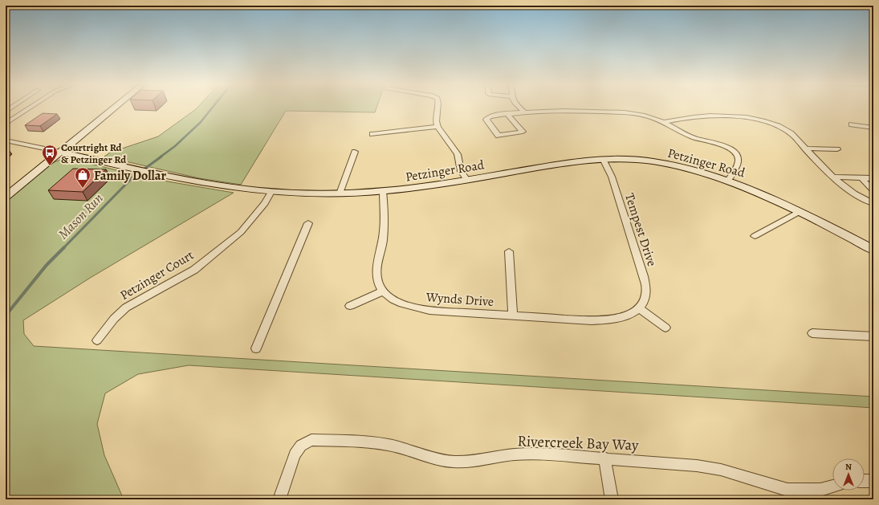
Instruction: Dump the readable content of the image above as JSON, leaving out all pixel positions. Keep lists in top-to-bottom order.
{
  "streets": {
    "street": [
      "Petzinger Road",
      "Tempest Drive",
      "Petzinger Court",
      "Wynds Drive",
      "Rivercreek Bay Way"
    ]
  },
  "crossings": [
    ["Petzinger Road", "Tempest Drive"],
    ["Petzinger Road", "Petzinger Court"],
    ["Tempest Drive", "Wynds Drive"]
  ],
  "water": ["Mason Run"],
  "places": {
    "bus stop": ["Courtright Rd & Petzinger Rd"],
    "shop": ["Family Dollar"]
  },
  "north": "top"
}
